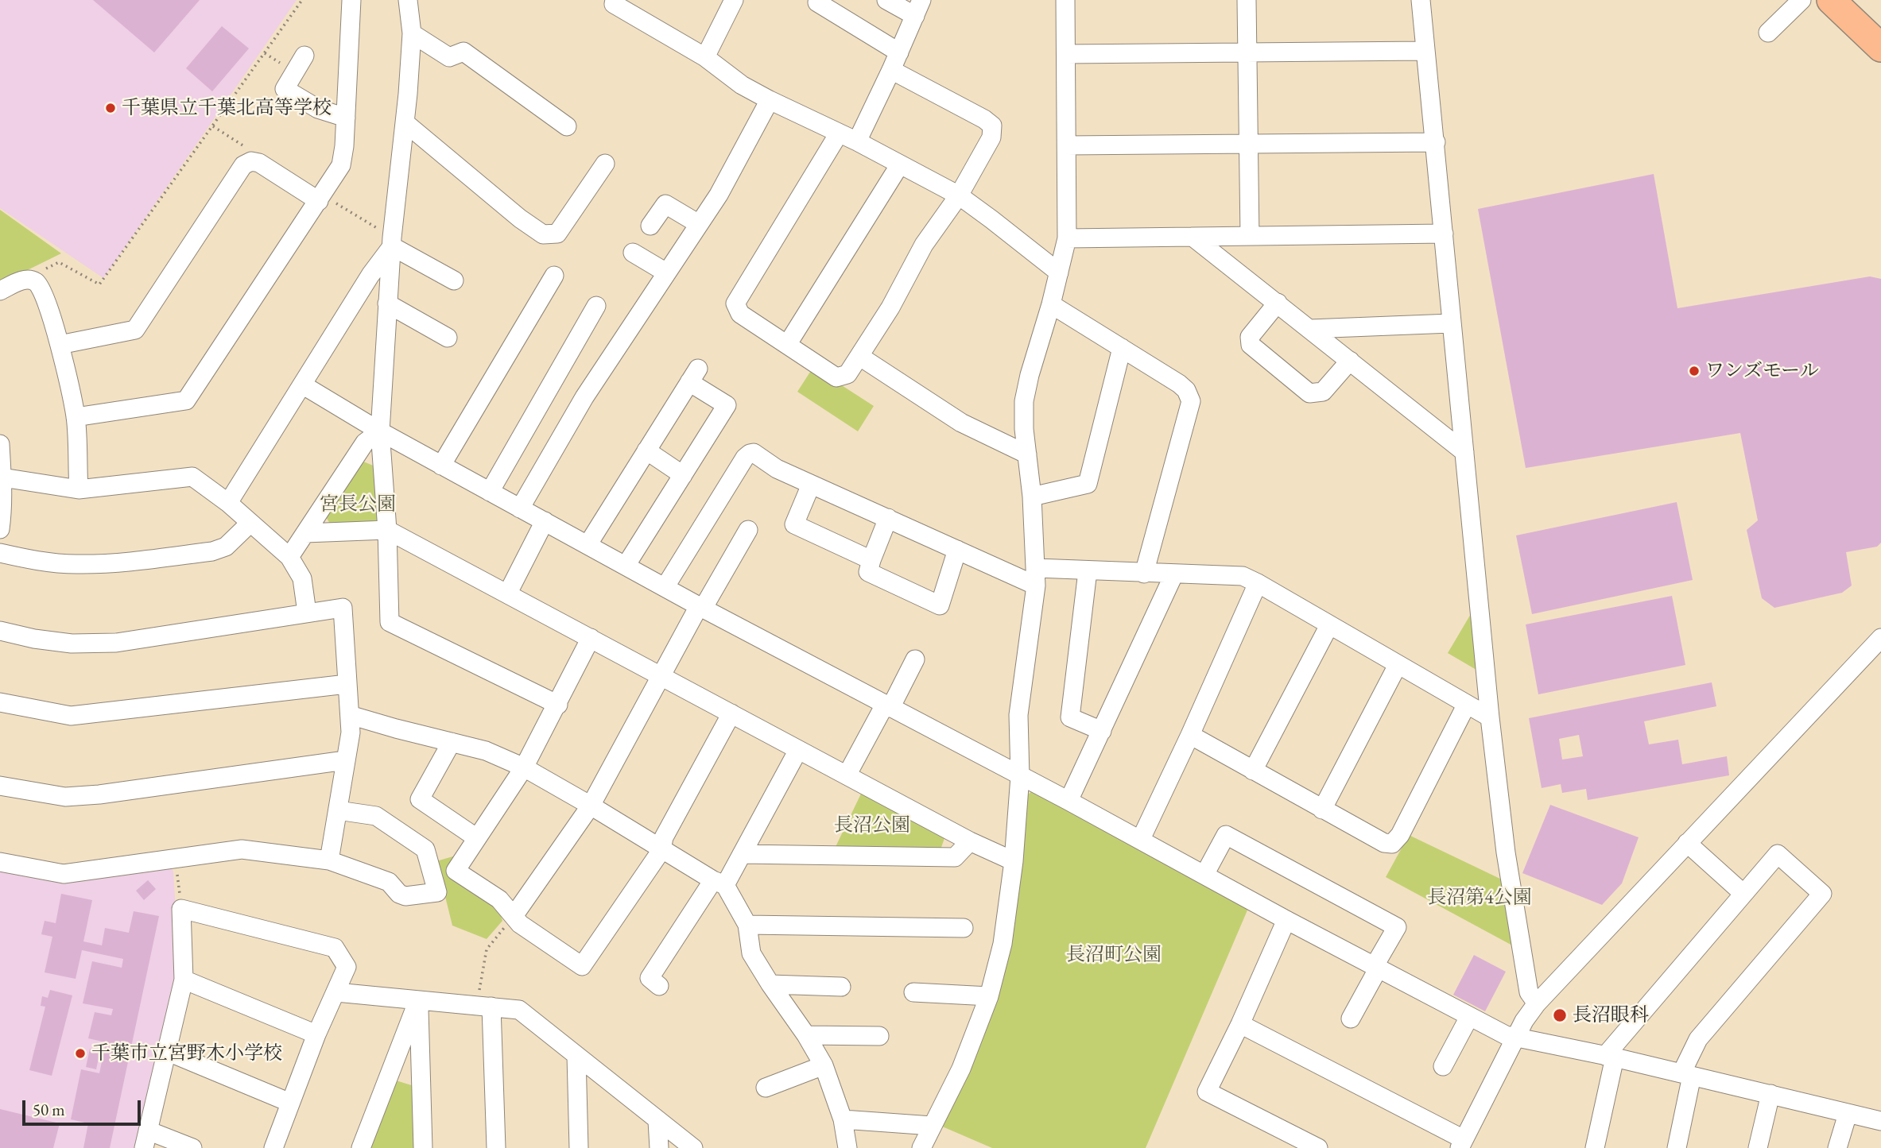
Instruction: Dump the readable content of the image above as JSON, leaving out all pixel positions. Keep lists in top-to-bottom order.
{
  "parks": [
    "宮長公園",
    "長沼公園",
    "長沼第4公園",
    "長沼町公園"
  ],
  "places": [
    "千葉県立千葉北高等学校",
    "ワンズモール",
    "長沼眼科",
    "千葉市立宮野木小学校"
  ],
  "scale_bar": "50 m"
}
